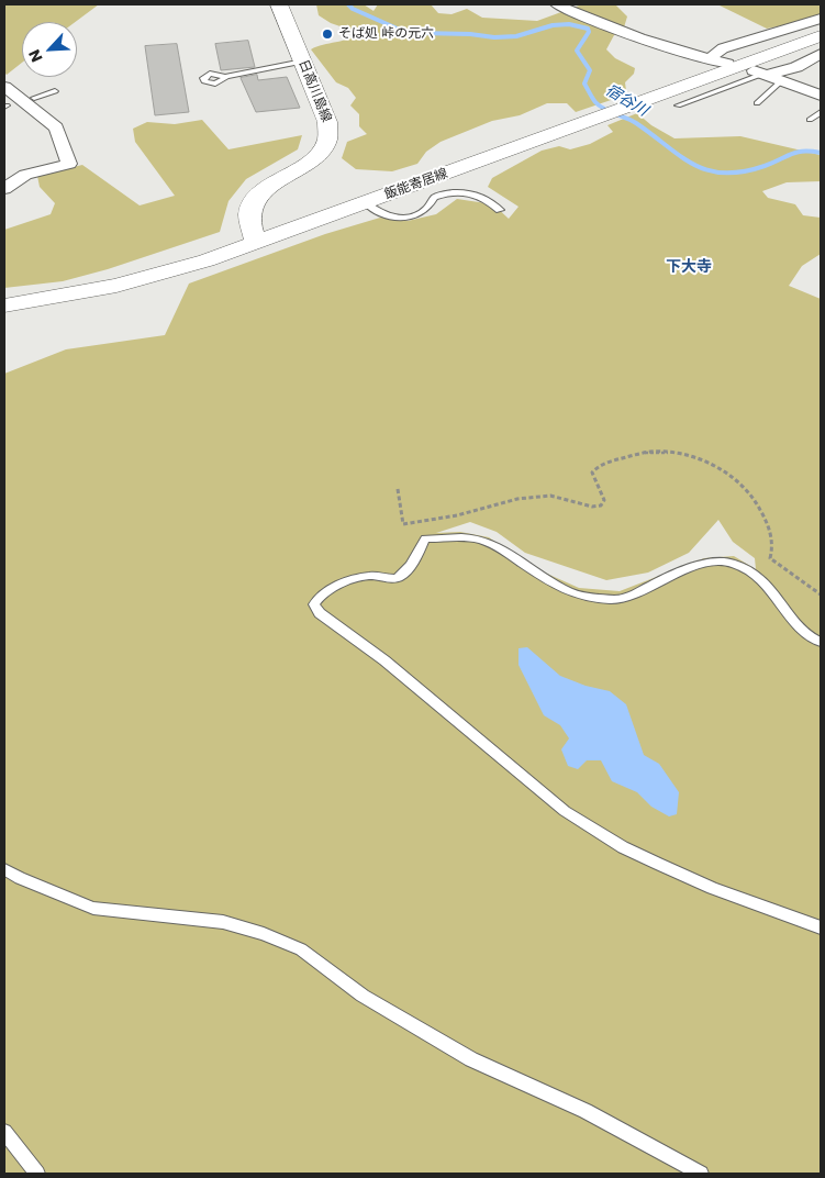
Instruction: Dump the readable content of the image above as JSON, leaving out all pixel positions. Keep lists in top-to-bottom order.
{
  "streets": {
    "main road": ["日高川島線", "飯能寄居線"]
  },
  "crossings": [
    ["日高川島線", "飯能寄居線"]
  ],
  "districts": ["下大寺"],
  "water": ["宿谷川"],
  "places": ["そば処 峠の元六"],
  "north": "bottom left"
}
